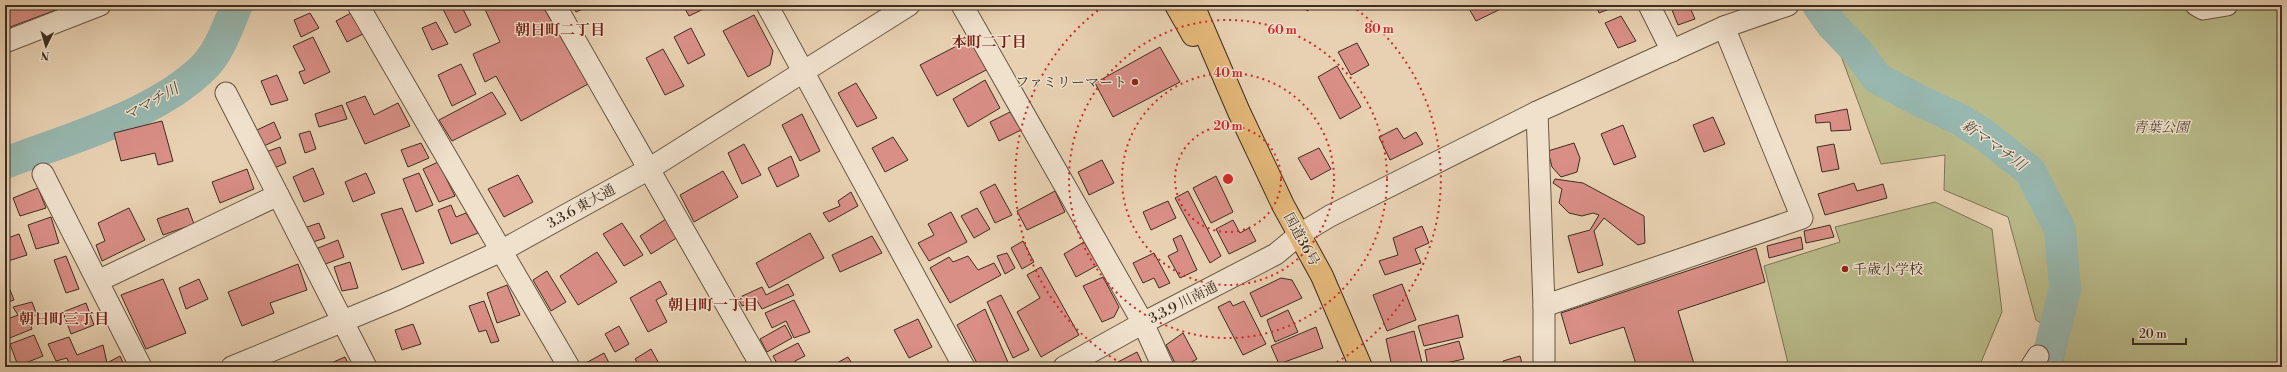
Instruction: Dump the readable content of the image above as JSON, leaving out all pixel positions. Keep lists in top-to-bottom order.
{
  "streets": {
    "highway": ["国道36号"],
    "street": ["3.3.6 東大通", "3.3.9 川南通"]
  },
  "crossings": [
    ["国道36号", "3.3.9 川南通"]
  ],
  "districts": [
    "朝日町二丁目",
    "本町二丁目",
    "朝日町一丁目",
    "朝日町三丁目"
  ],
  "water": ["ママチ川", "新ママチ川"],
  "parks": ["青葉公園"],
  "places": ["ファミリーマート", "千歳小学校"],
  "scale_bar": "20 m",
  "north": "bottom",
  "rings": [
    "80 m",
    "60 m",
    "40 m",
    "20 m"
  ]
}
